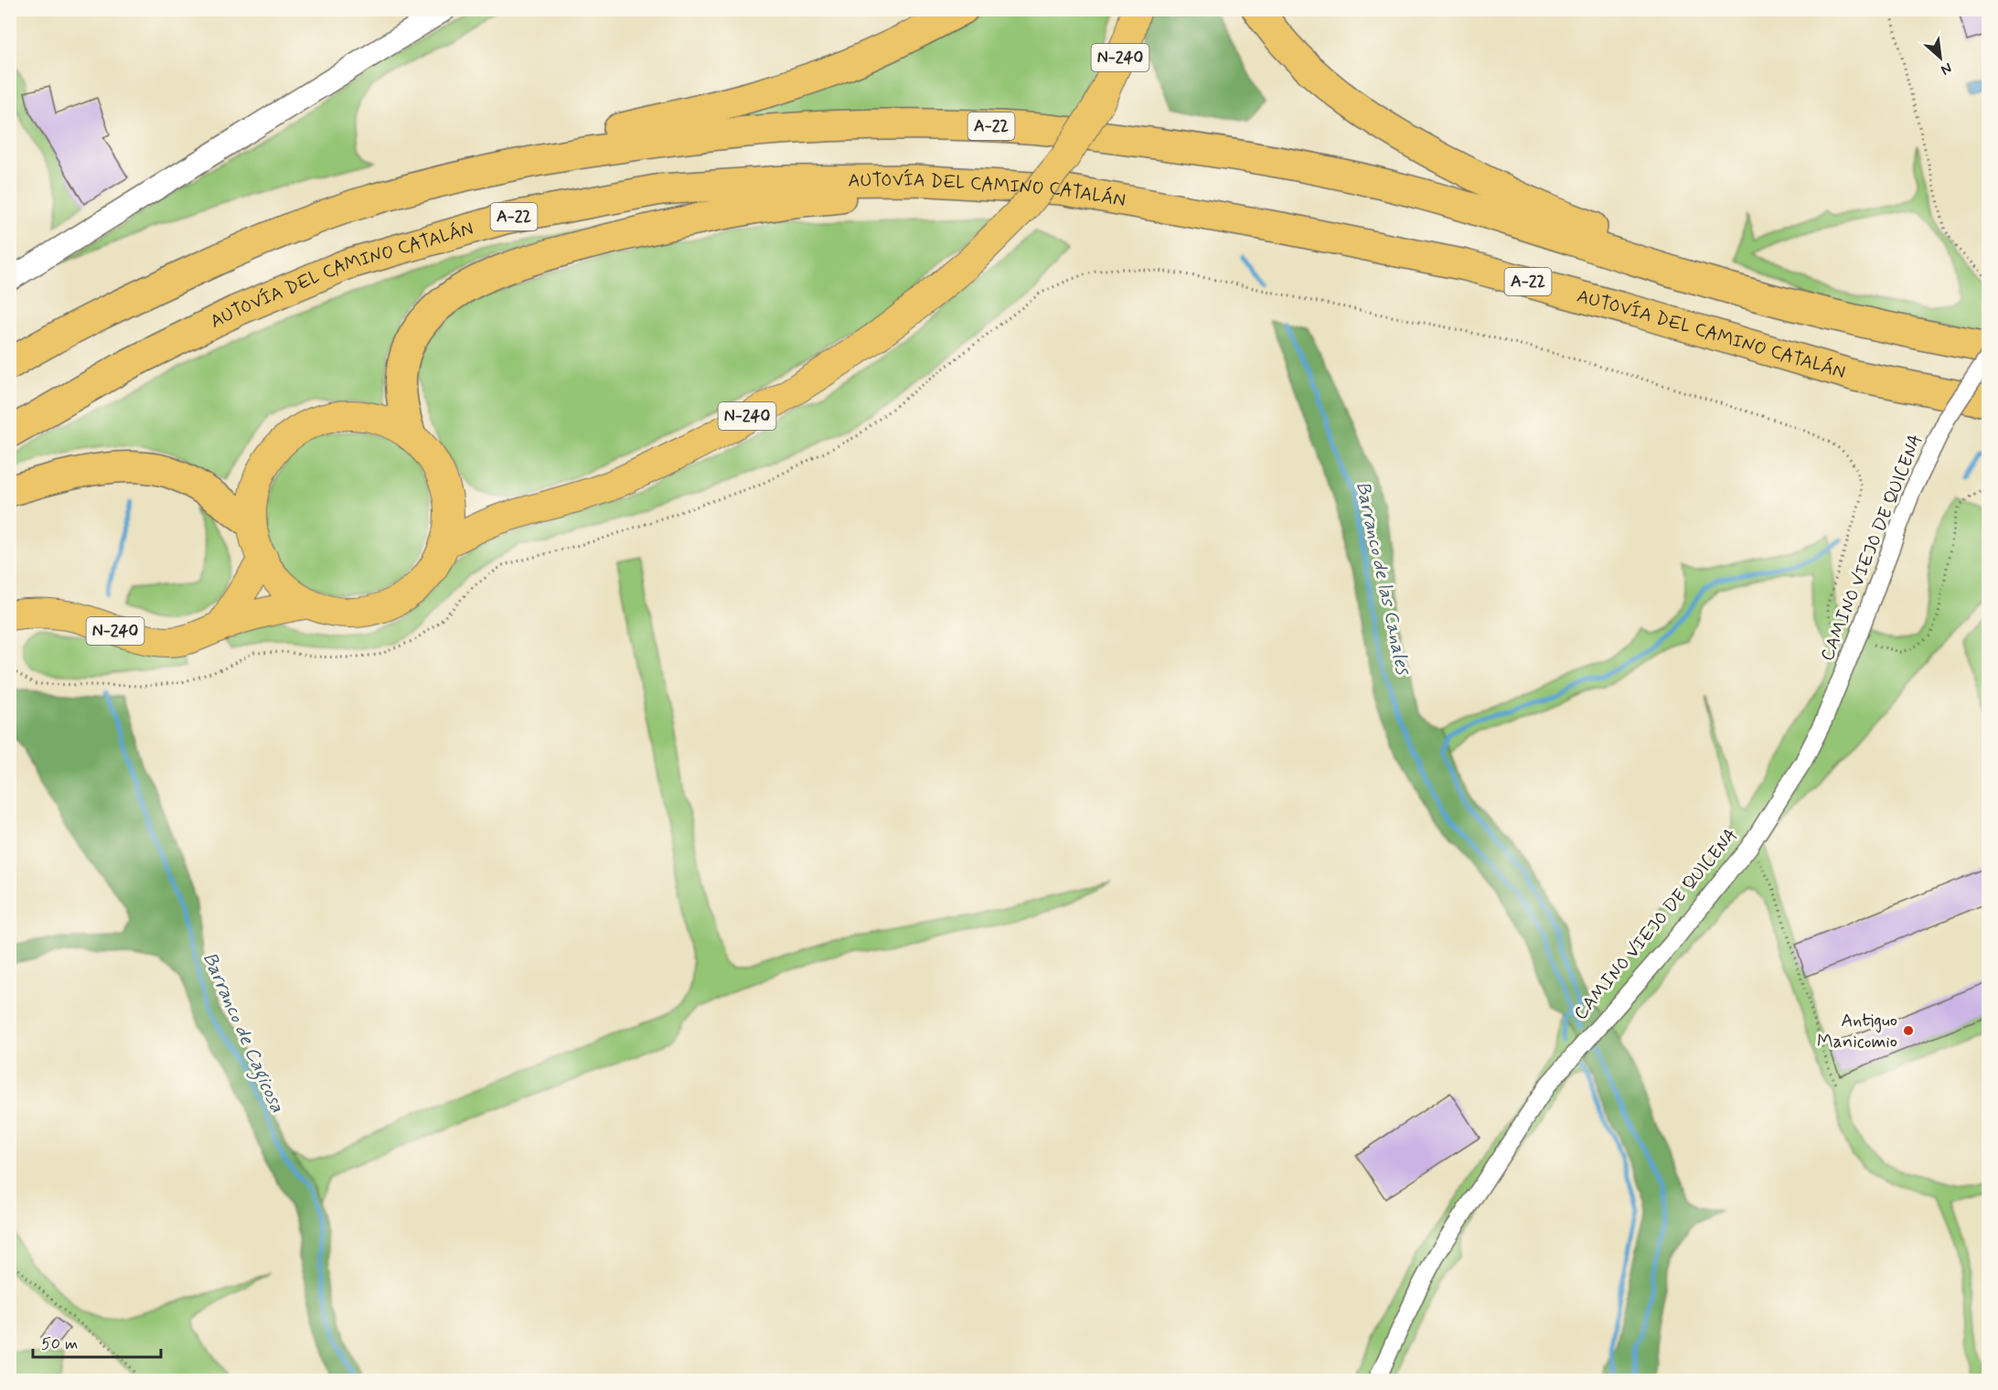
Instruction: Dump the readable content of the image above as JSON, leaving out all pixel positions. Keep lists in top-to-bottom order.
{
  "streets": {
    "highway": ["N-240", "A-22", "AUTOVÍA DEL CAMINO CATALÁN"],
    "street": ["CAMINO VIEJO DE QUICENA"]
  },
  "water": ["Barranco de las Canales", "Barranco de Cagicosa"],
  "places": ["Antiguo Manicomio"],
  "scale_bar": "50 m",
  "north": "bottom right"
}
